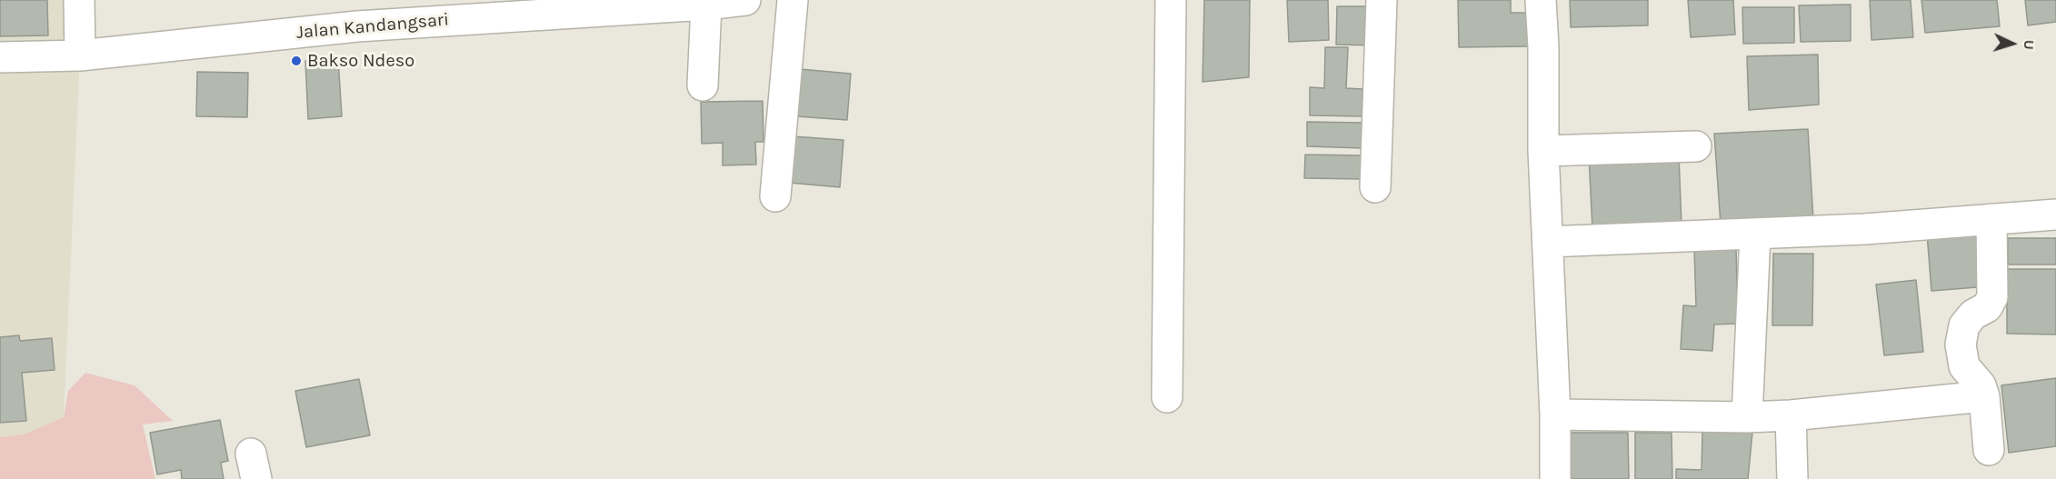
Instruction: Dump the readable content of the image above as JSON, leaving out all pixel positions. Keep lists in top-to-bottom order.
{
  "streets": {
    "street": ["Jalan Kandangsari"]
  },
  "places": ["Bakso Ndeso"],
  "north": "right"
}
